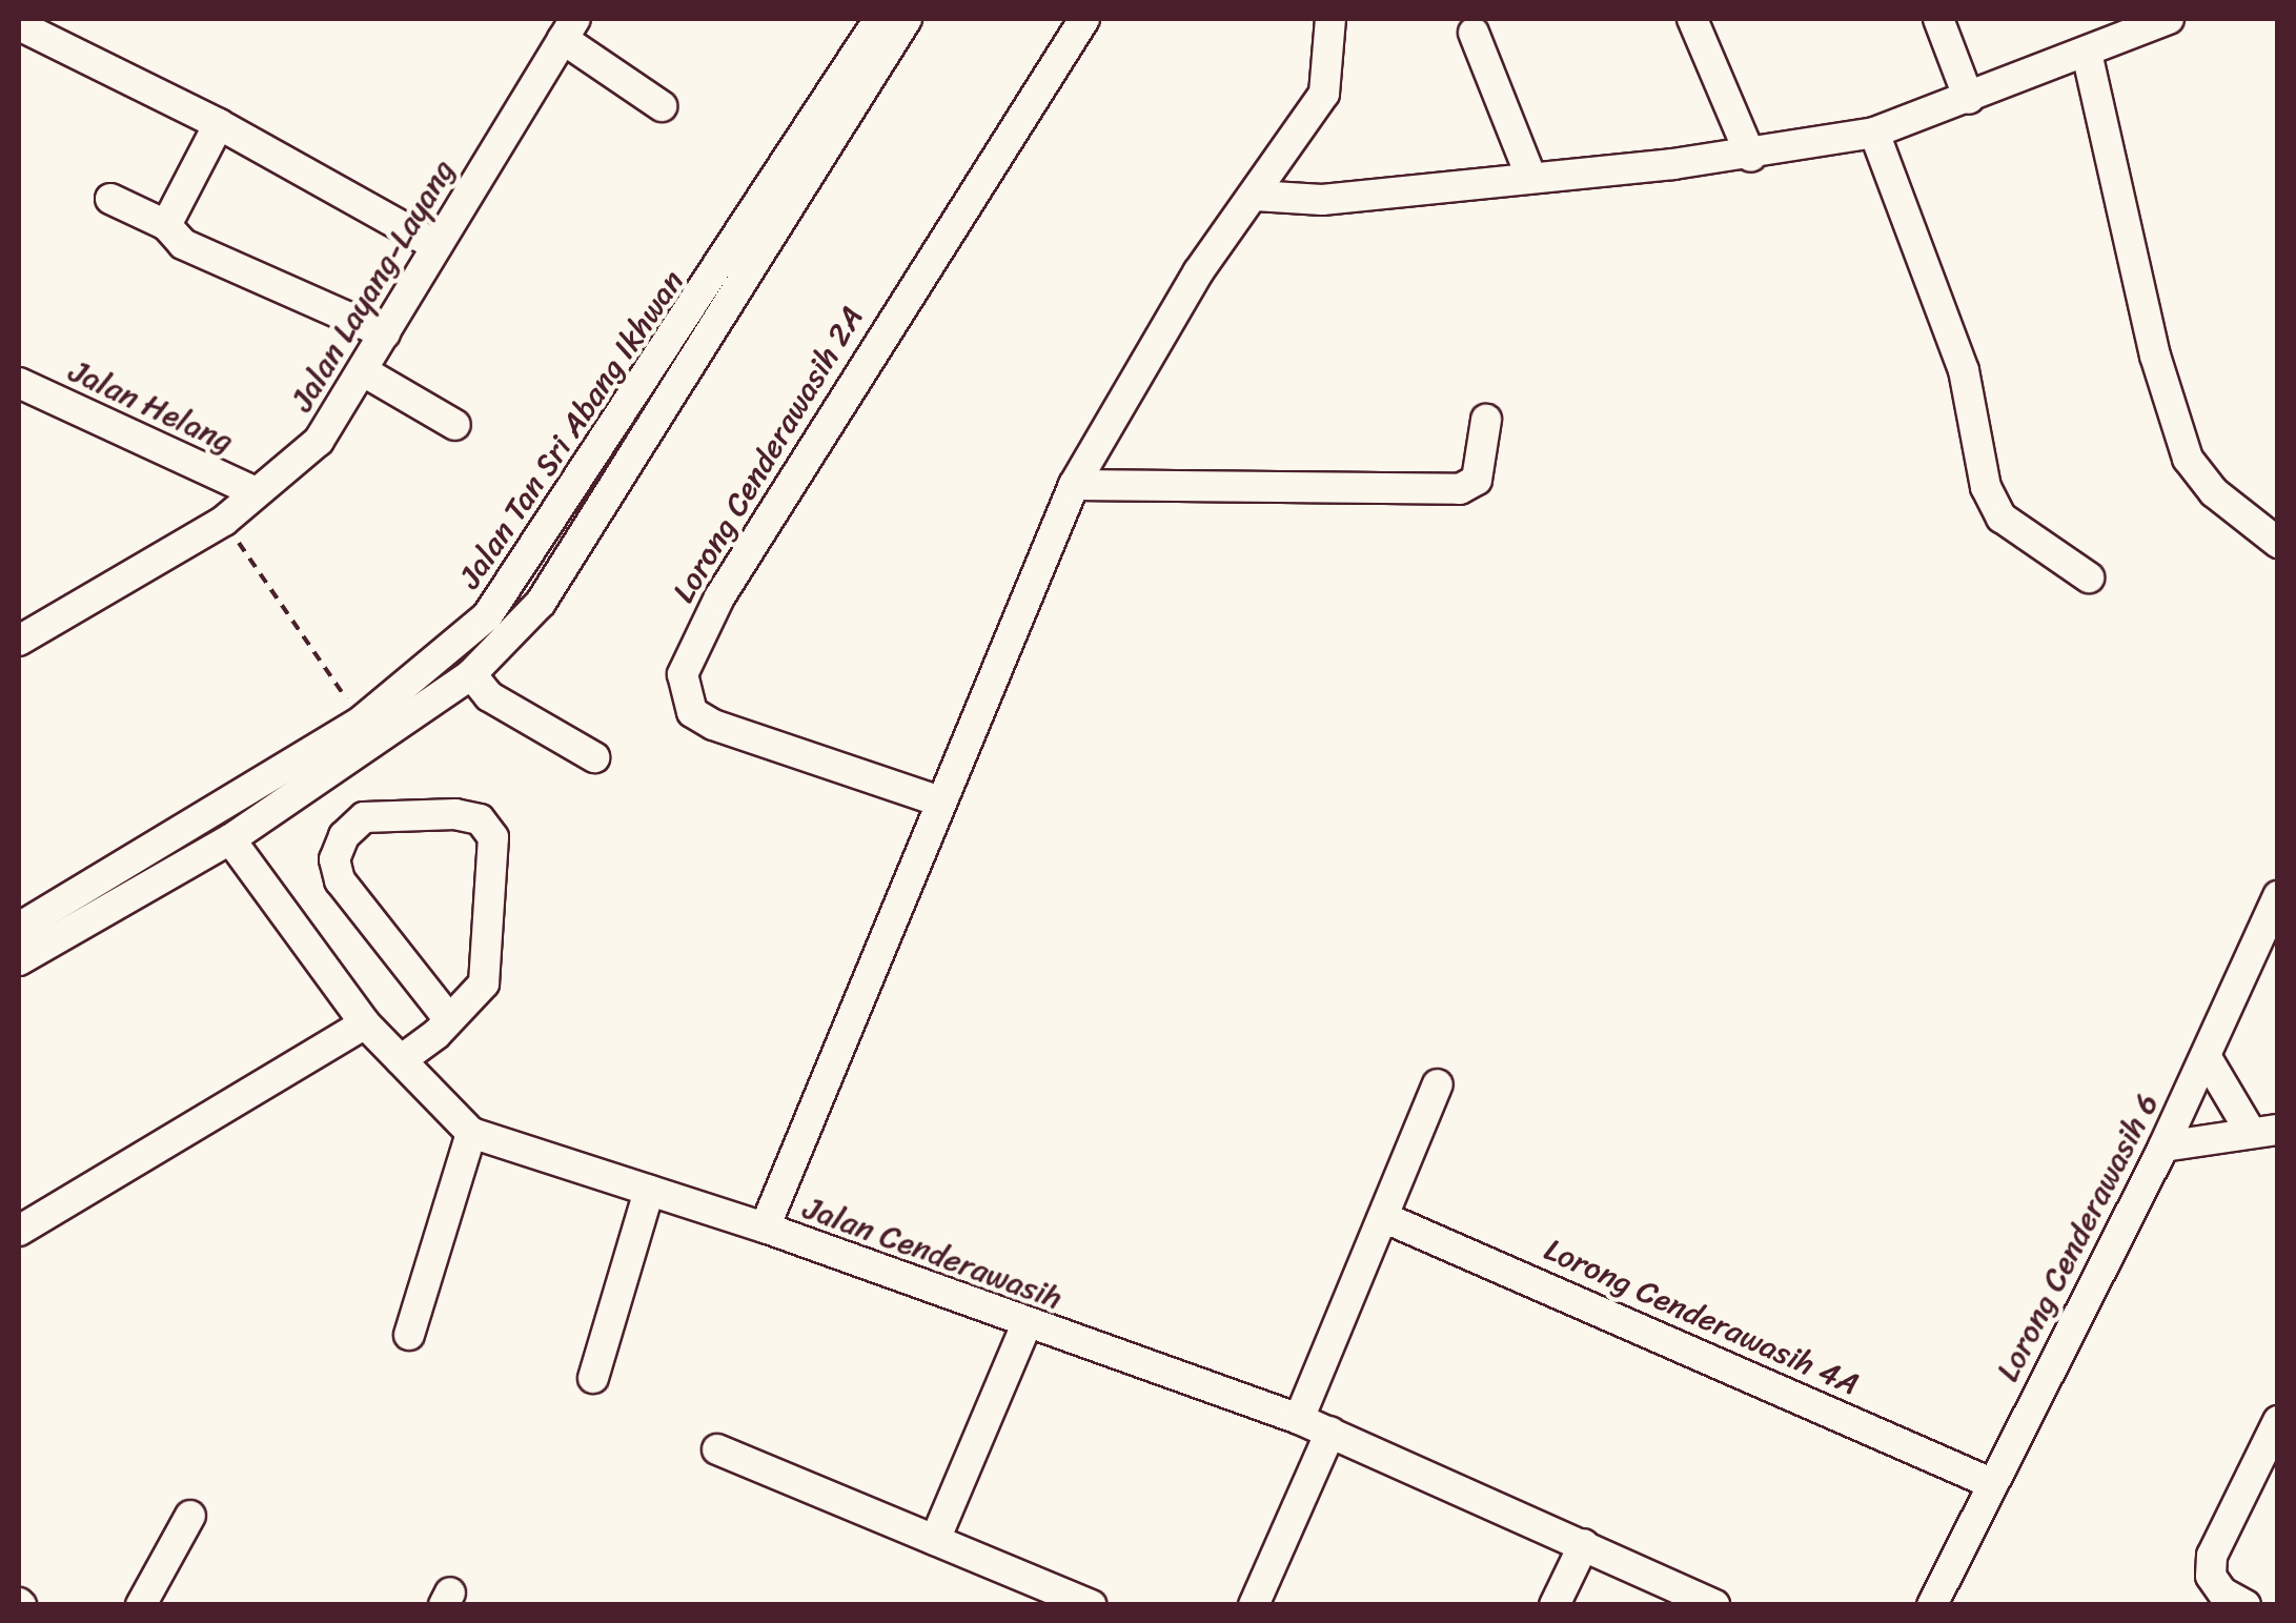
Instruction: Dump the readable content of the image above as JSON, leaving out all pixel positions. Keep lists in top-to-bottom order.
{
  "streets": {
    "street": [
      "Jalan Layang-Layang",
      "Jalan Helang",
      "Jalan Tan Sri Abang Ikhwan",
      "Lorong Cenderawasih 2A",
      "Lorong Cenderawasih 6",
      "Jalan Cenderawasih",
      "Lorong Cenderawasih 4A"
    ]
  },
  "crossings": [
    ["Jalan Layang-Layang", "Jalan Helang"],
    ["Jalan Tan Sri Abang Ikhwan", "Jalan Cenderawasih"],
    ["Lorong Cenderawasih 6", "Lorong Cenderawasih 4A"]
  ]
}
